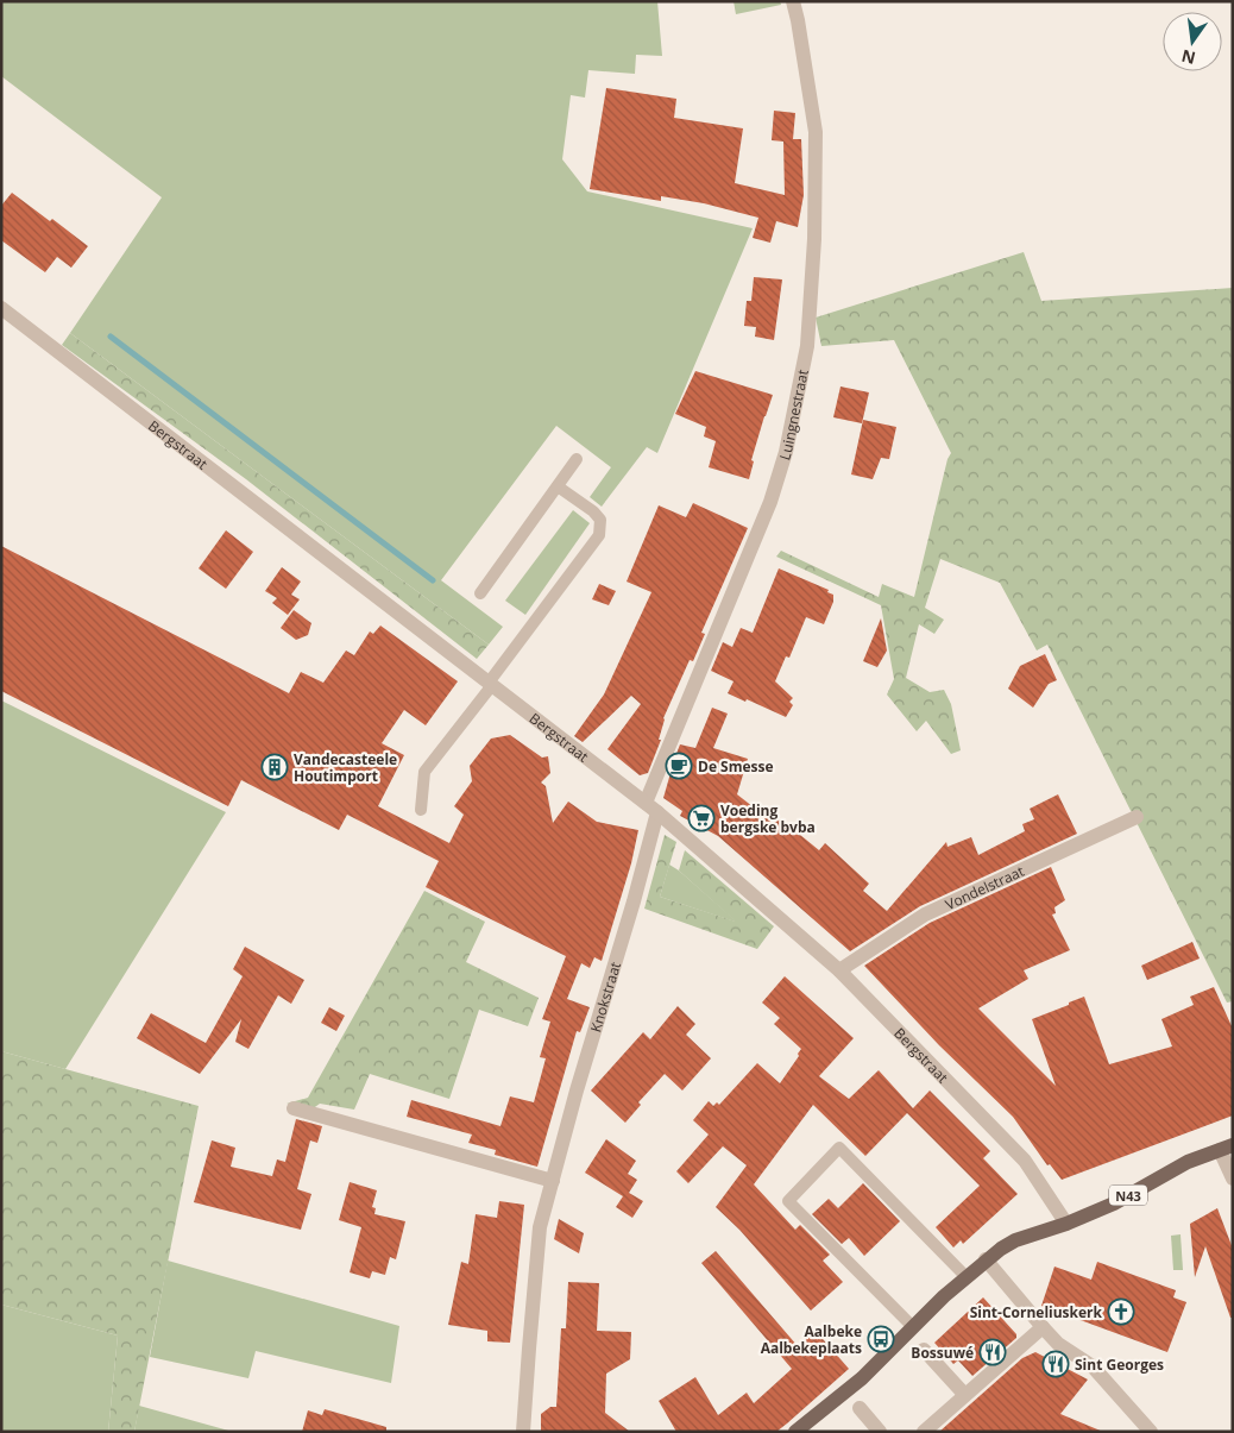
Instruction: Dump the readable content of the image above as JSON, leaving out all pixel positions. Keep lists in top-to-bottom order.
{
  "streets": {
    "main road": ["N43"],
    "street": [
      "Luingnestraat",
      "Bergstraat",
      "Vondelstraat",
      "Knokstraat"
    ]
  },
  "crossings": [
    ["Luingnestraat", "Bergstraat"],
    ["Bergstraat", "Vondelstraat"],
    ["Bergstraat", "Knokstraat"],
    ["Bergstraat", "N43"]
  ],
  "places": {
    "cafe": ["De Smesse"],
    "building": ["Vandecasteele Houtimport"],
    "supermarket": ["Voeding bergske bvba"],
    "church": ["Sint-Corneliuskerk"],
    "bus stop": ["Aalbeke Aalbekeplaats"],
    "restaurant": ["Bossuwé", "Sint Georges"]
  },
  "north": "bottom"
}
